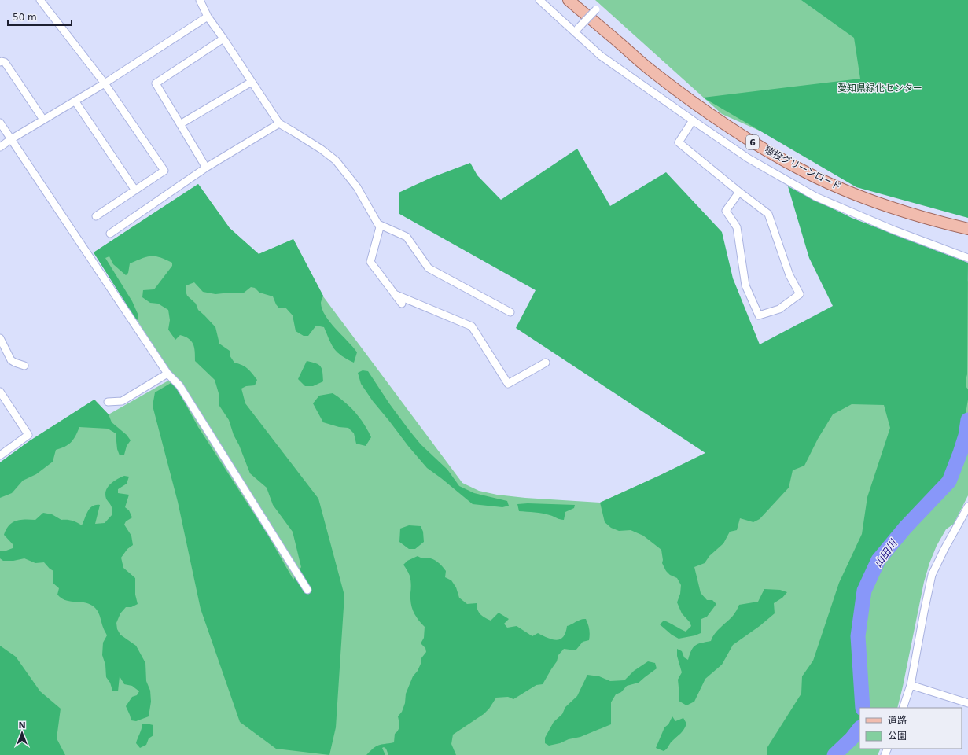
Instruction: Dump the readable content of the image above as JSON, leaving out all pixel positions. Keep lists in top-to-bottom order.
{
  "streets": {
    "main road": ["6", "猿投グリーンロード"]
  },
  "water": ["山田川"],
  "parks": ["愛知県緑化センター"],
  "legend": ["道路", "公園"],
  "scale_bar": "50 m",
  "north": "top"
}
